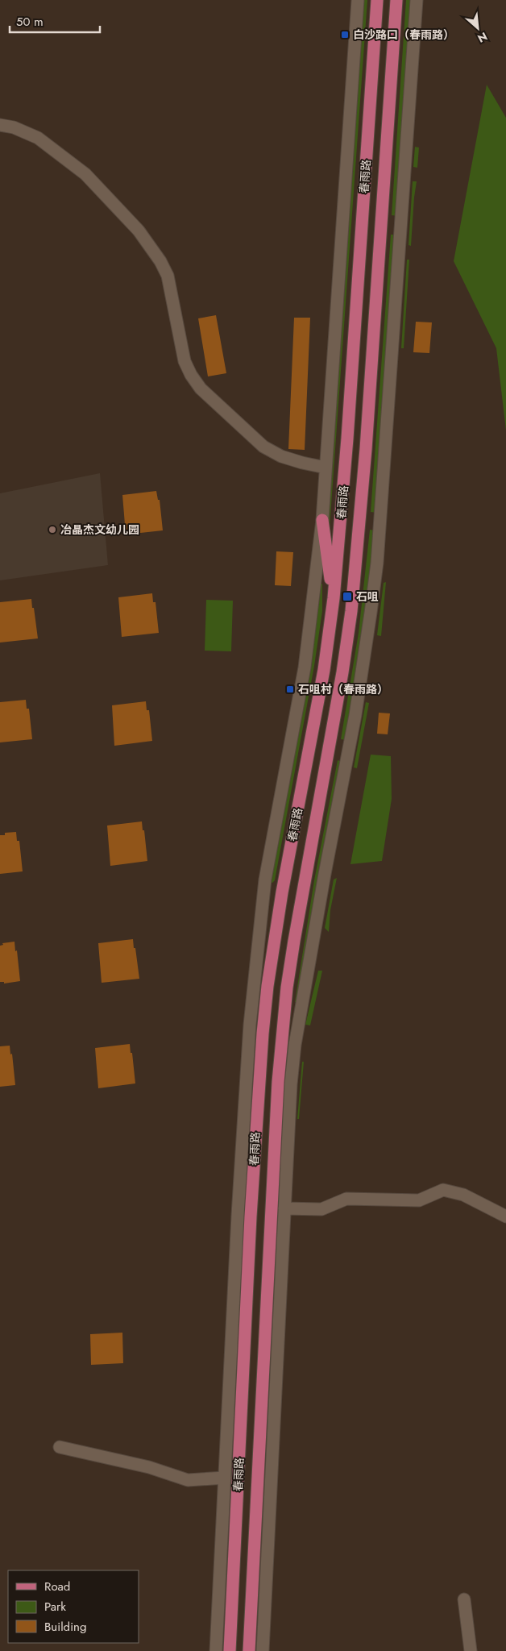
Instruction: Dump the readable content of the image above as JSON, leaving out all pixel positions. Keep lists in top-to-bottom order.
{
  "streets": {
    "main road": ["春雨路"]
  },
  "places": {
    "transit": ["白沙路口（春雨路）", "石咀", "石咀村（春雨路）"],
    "other": ["冶晶杰文幼儿园"]
  },
  "legend": ["Road", "Park", "Building"],
  "scale_bar": "50 m",
  "north": "bottom right"
}
